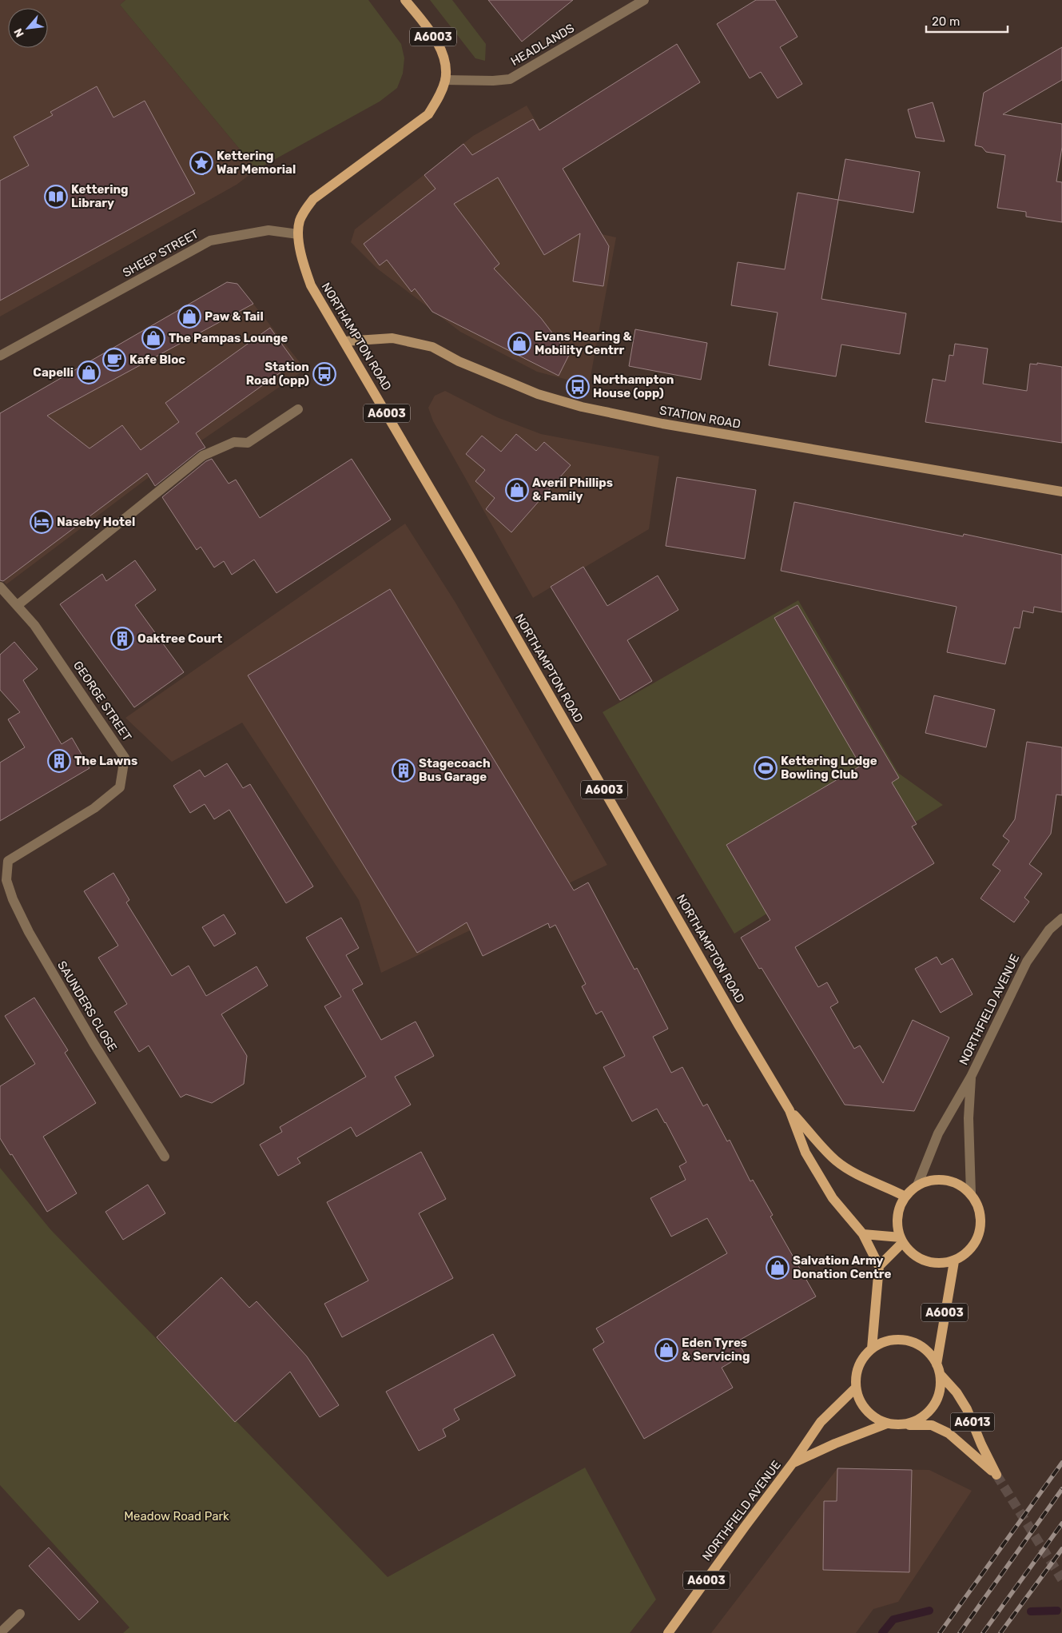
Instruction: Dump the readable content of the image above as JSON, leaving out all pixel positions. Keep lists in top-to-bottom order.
{
  "streets": {
    "main road": [
      "A6003",
      "NORTHAMPTON ROAD",
      "STATION ROAD",
      "NORTHFIELD AVENUE",
      "A6013"
    ],
    "street": [
      "HEADLANDS",
      "SHEEP STREET",
      "GEORGE STREET",
      "SAUNDERS CLOSE"
    ]
  },
  "crossings": [
    ["A6003", "HEADLANDS"],
    ["A6003", "SHEEP STREET"],
    ["A6003", "NORTHAMPTON ROAD"],
    ["A6003", "NORTHFIELD AVENUE"],
    ["A6003", "A6013"],
    ["SHEEP STREET", "NORTHAMPTON ROAD"],
    ["NORTHAMPTON ROAD", "STATION ROAD"],
    ["NORTHAMPTON ROAD", "NORTHFIELD AVENUE"],
    ["GEORGE STREET", "SAUNDERS CLOSE"],
    ["NORTHFIELD AVENUE", "A6013"]
  ],
  "parks": ["Meadow Road Park"],
  "places": {
    "place": ["Kettering War Memorial"],
    "library": ["Kettering Library"],
    "shop": [
      "Paw & Tail",
      "The Pampas Lounge",
      "Evans Hearing & Mobility Centrr",
      "Capelli",
      "Averil Phillips & Family",
      "Salvation Army Donation Centre",
      "Eden Tyres & Servicing"
    ],
    "cafe": ["Kafe Bloc"],
    "bus stop": ["Station Road (opp)", "Northampton House (opp)"],
    "hotel": ["Naseby Hotel"],
    "building": ["Oaktree Court", "The Lawns", "Stagecoach Bus Garage"],
    "sports": ["Kettering Lodge Bowling Club"]
  },
  "scale_bar": "20 m",
  "north": "bottom left"
}
